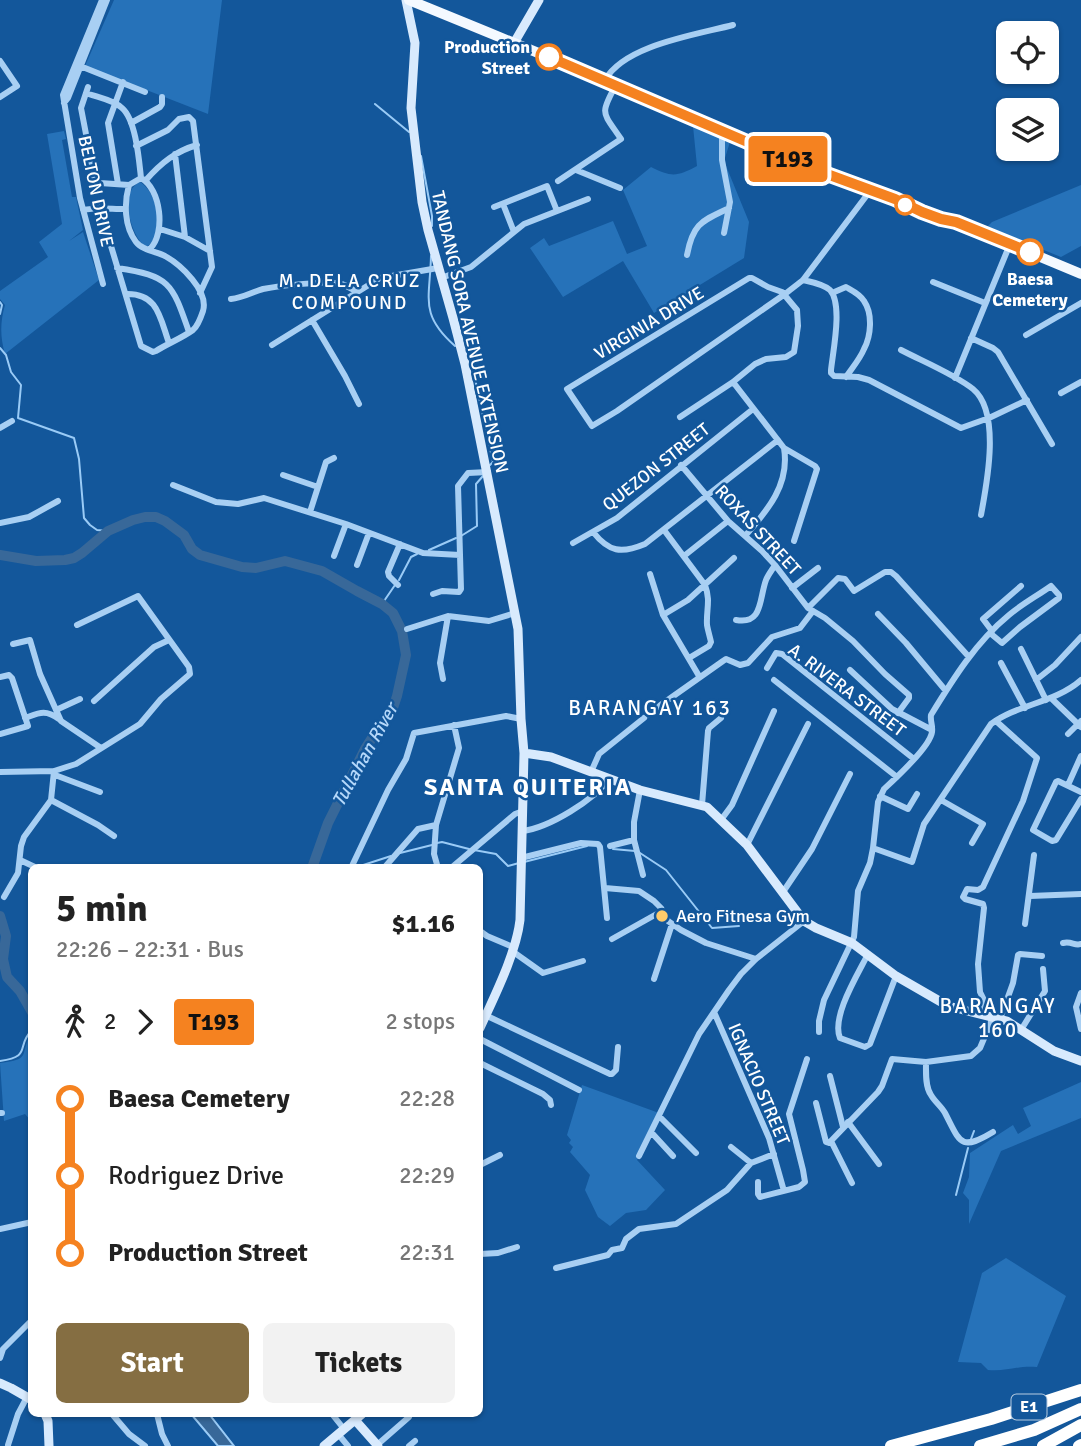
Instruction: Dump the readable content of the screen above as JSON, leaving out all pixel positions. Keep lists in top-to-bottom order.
{
  "streets": {
    "highway": ["E1"],
    "main road": ["TANDANG SORA AVENUE EXTENSION"],
    "street": [
      "BELTON DRIVE",
      "VIRGINIA DRIVE",
      "QUEZON STREET",
      "ROXAS STREET",
      "A. RIVERA STREET",
      "IGNACIO STREET"
    ]
  },
  "crossings": [
    ["QUEZON STREET", "ROXAS STREET"]
  ],
  "districts": [
    "M. DELA CRUZ COMPOUND",
    "BARANGAY 163",
    "SANTA QUITERIA",
    "BARANGAY 160"
  ],
  "water": ["Tullahan River"],
  "places": ["Production Street", "Baesa Cemetery", "Aero Fitnesa Gym"],
  "lines": ["bus line T193"],
  "page": {
    "on_map": "T193",
    "heading": ["5 min", "22:26 – 22:31 · Bus", "$1.16"],
    "legs": ["2", "T193", "2 stops"],
    "list": [
      {
        "name": "Baesa Cemetery",
        "value": "22:28"
      },
      {
        "name": "Rodriguez Drive",
        "value": "22:29"
      },
      {
        "name": "Production Street",
        "value": "22:31"
      }
    ],
    "buttons": ["Start", "Tickets"]
  }
}
